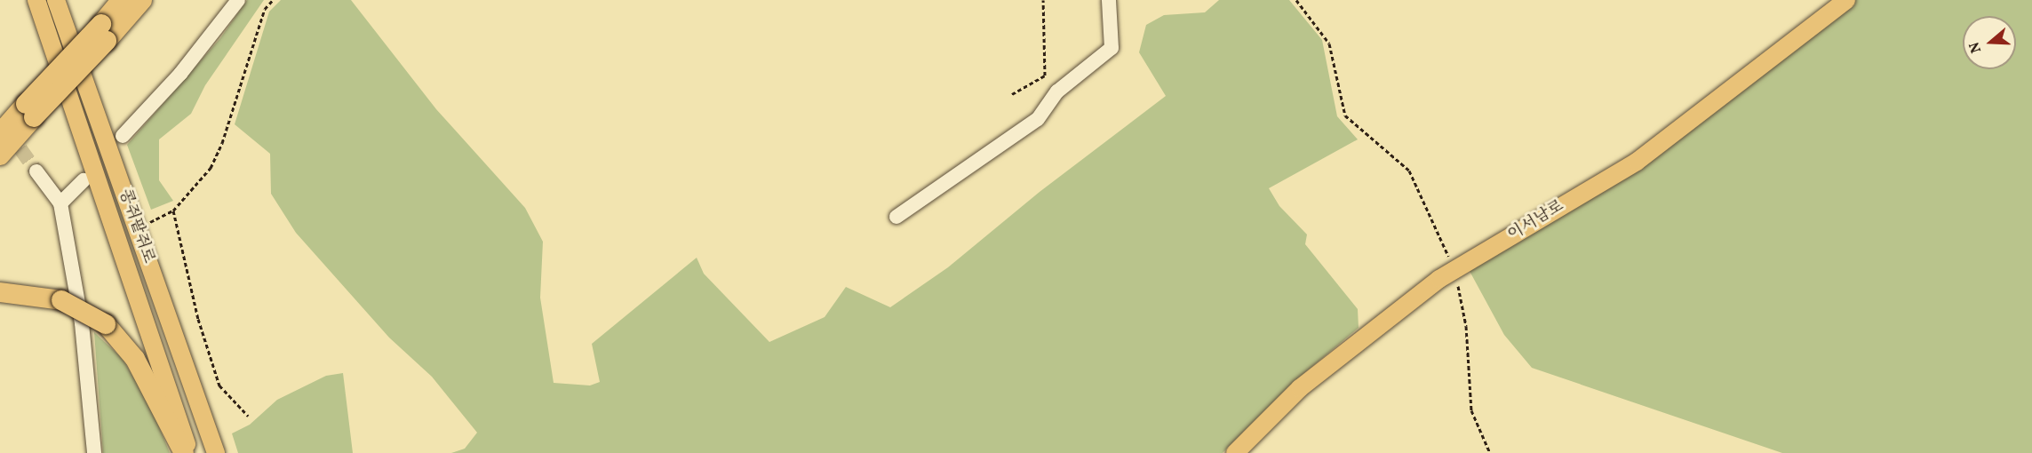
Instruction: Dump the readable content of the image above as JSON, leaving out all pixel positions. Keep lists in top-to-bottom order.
{
  "streets": {
    "main road": ["이서남로", "콩쥐팥쥐로"]
  },
  "north": "left"
}
